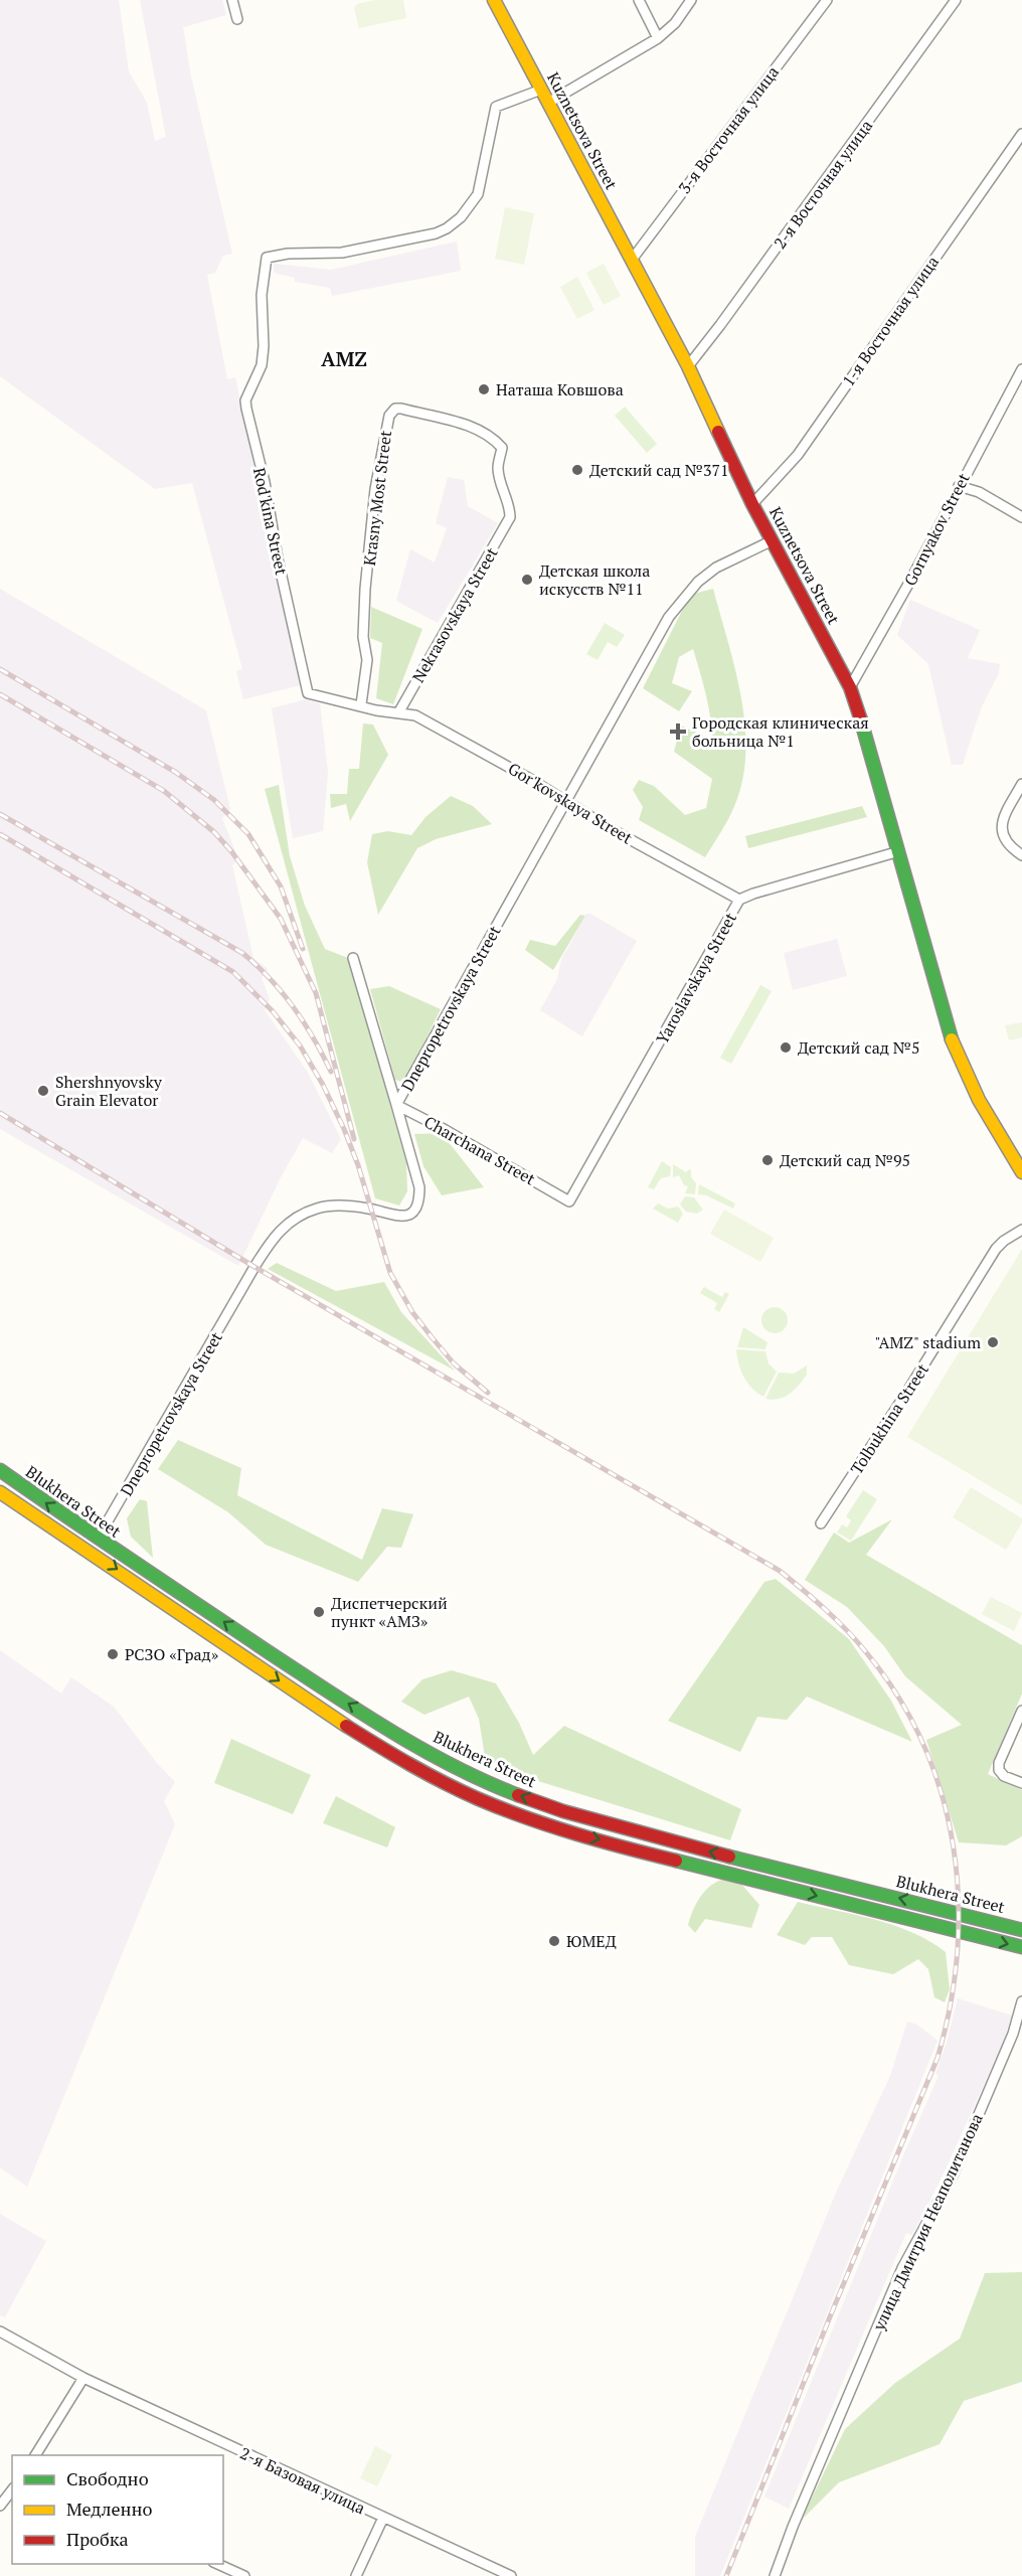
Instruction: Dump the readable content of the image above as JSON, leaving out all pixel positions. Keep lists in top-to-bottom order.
{
  "streets": {
    "main road": ["Kuznetsova Street", "Blukhera Street"],
    "street": [
      "3-я Восточная улица",
      "2-я Восточная улица",
      "1-я Восточная улица",
      "Krasny Most Street",
      "Rod'kina Street",
      "Gornyakov Street",
      "Nekrasovskaya Street",
      "Gor'kovskaya Street",
      "Yaroslavskaya Street",
      "Dnepropetrovskaya Street",
      "Charchana Street",
      "Tolbukhina Street",
      "улица Дмитрия Неаполитанова",
      "2-я Базовая улица"
    ]
  },
  "crossings": [
    ["3-я Восточная улица", "Kuznetsova Street"],
    ["Kuznetsova Street", "2-я Восточная улица"],
    ["Kuznetsova Street", "1-я Восточная улица"],
    ["Kuznetsova Street", "Rod'kina Street"],
    ["Kuznetsova Street", "Gornyakov Street"],
    ["Kuznetsova Street", "Yaroslavskaya Street"],
    ["Kuznetsova Street", "Dnepropetrovskaya Street"],
    ["Krasny Most Street", "Rod'kina Street"],
    ["Krasny Most Street", "Nekrasovskaya Street"],
    ["Rod'kina Street", "Nekrasovskaya Street"],
    ["Rod'kina Street", "Gor'kovskaya Street"],
    ["Nekrasovskaya Street", "Gor'kovskaya Street"],
    ["Gor'kovskaya Street", "Yaroslavskaya Street"],
    ["Gor'kovskaya Street", "Dnepropetrovskaya Street"],
    ["Yaroslavskaya Street", "Charchana Street"],
    ["Dnepropetrovskaya Street", "Charchana Street"],
    ["Dnepropetrovskaya Street", "Blukhera Street"]
  ],
  "districts": ["AMZ"],
  "places": {
    "other": [
      "Наташа Ковшова",
      "Детский сад №371",
      "Детская школа искусств №11",
      "Детский сад №5",
      "Shershnyovsky Grain Elevator",
      "Детский сад №95",
      "\"AMZ\" stadium",
      "Диспетчерский пункт «АМЗ»",
      "РСЗО «Град»",
      "ЮМЕД"
    ],
    "health": ["Городская клиническая больница №1"]
  },
  "legend": ["Свободно", "Медленно", "Пробка"]
}
